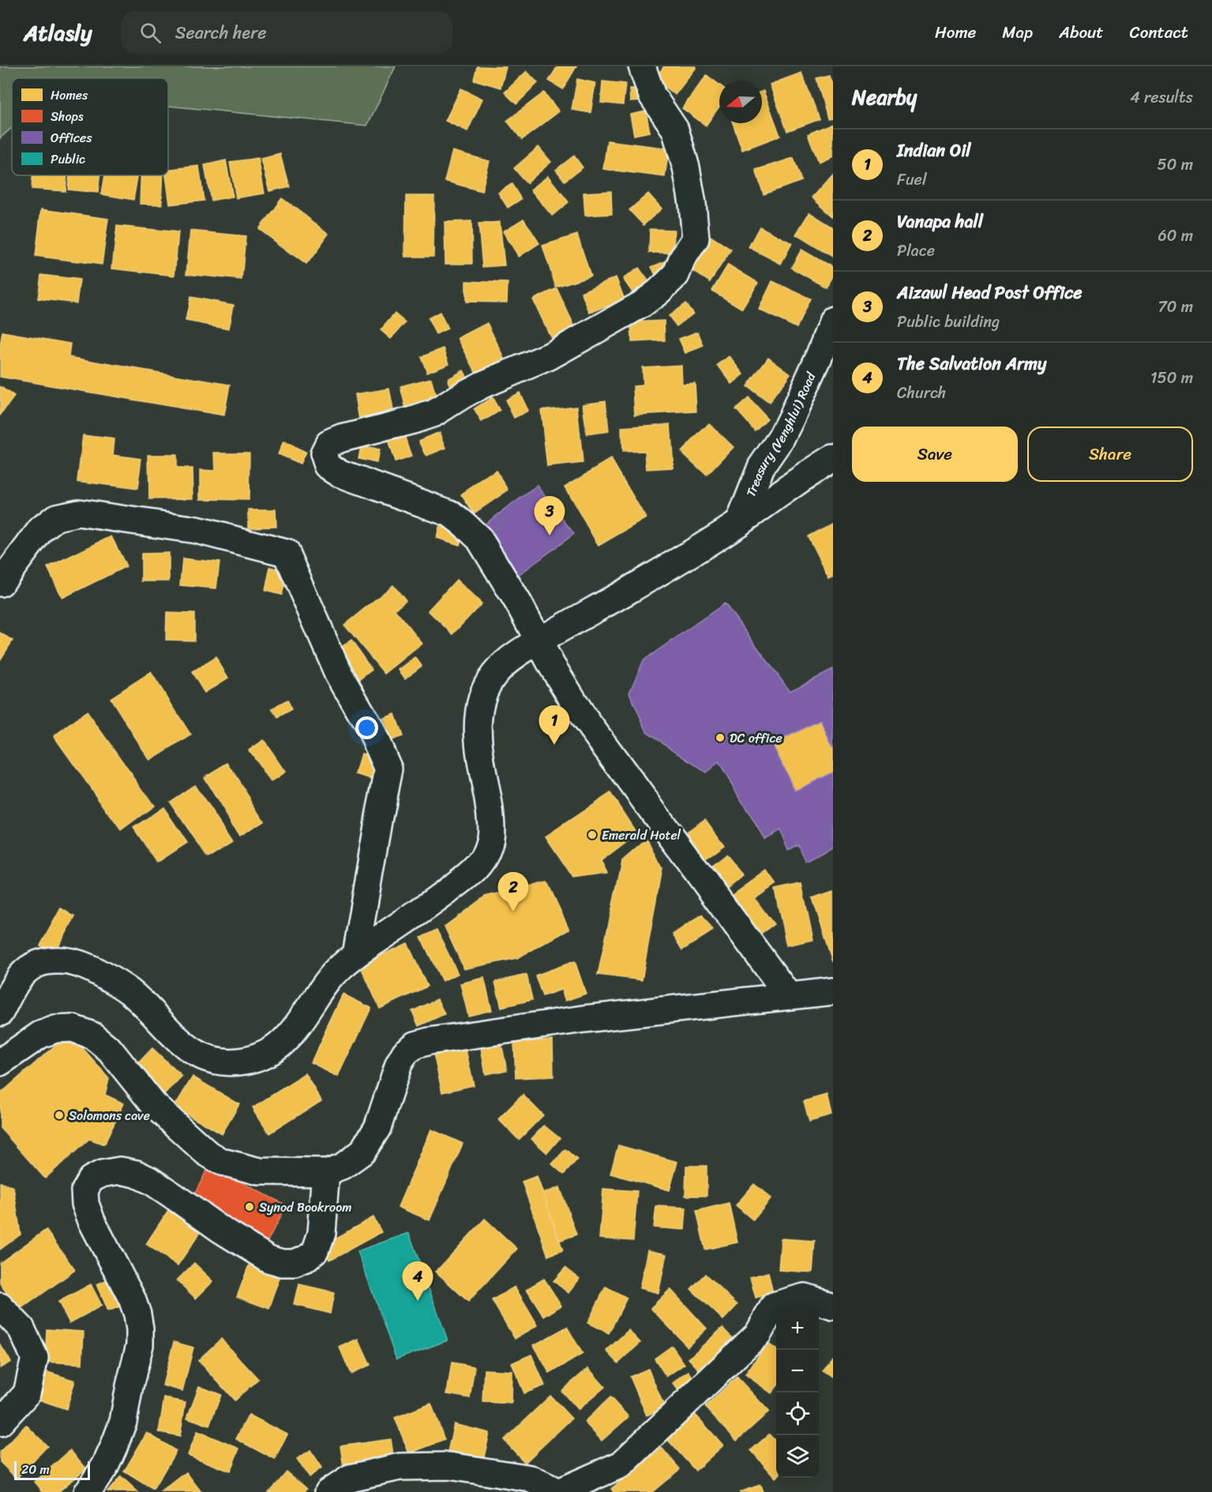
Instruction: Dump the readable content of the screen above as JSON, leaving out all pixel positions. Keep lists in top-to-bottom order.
{
  "streets": {
    "street": ["Treasury (Venghlui) Road"]
  },
  "places": [
    "DC office",
    "Emerald Hotel",
    "Solomons cave",
    "Synod Bookroom"
  ],
  "legend": [
    "Homes",
    "Shops",
    "Offices",
    "Public"
  ],
  "scale_bar": "20 m",
  "north": "left",
  "page": {
    "header": "Atlasly",
    "search": "Search here",
    "nav": [
      "Home",
      "Map",
      "About",
      "Contact"
    ],
    "heading": ["Nearby", "4 results"],
    "list": [
      {
        "mark": "1",
        "name": "Indian Oil",
        "note": "Fuel",
        "value": "50 m"
      },
      {
        "mark": "2",
        "name": "Vanapa hall",
        "note": "Place",
        "value": "60 m"
      },
      {
        "mark": "3",
        "name": "Aizawl Head Post Office",
        "note": "Public building",
        "value": "70 m"
      },
      {
        "mark": "4",
        "name": "The Salvation Army",
        "note": "Church",
        "value": "150 m"
      }
    ],
    "buttons": ["Save", "Share"],
    "pins": [
      "3",
      "1",
      "2",
      "4"
    ],
    "map_buttons": ["+", "−"],
    "scale": "20 m"
  }
}
